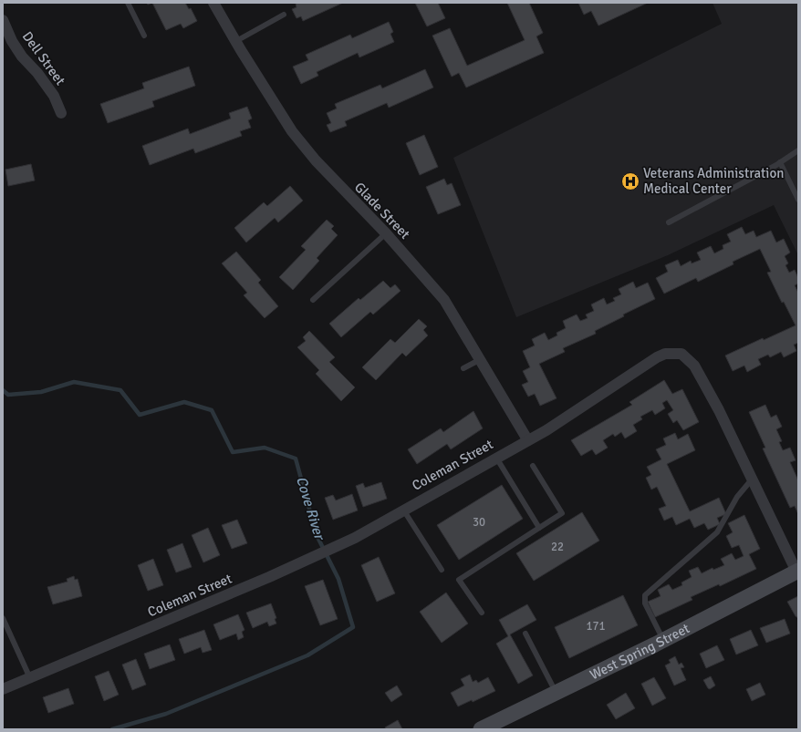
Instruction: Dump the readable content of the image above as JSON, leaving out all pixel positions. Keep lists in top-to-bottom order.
{
  "streets": {
    "main road": ["West Spring Street"],
    "street": ["Dell Street", "Glade Street", "Coleman Street"]
  },
  "crossings": [
    ["Glade Street", "Coleman Street"],
    ["Coleman Street", "West Spring Street"]
  ],
  "water": ["Cove River"],
  "places": {
    "hospital": ["Veterans Administration Medical Center"]
  },
  "house_numbers": ["30", "22", "171"]
}
